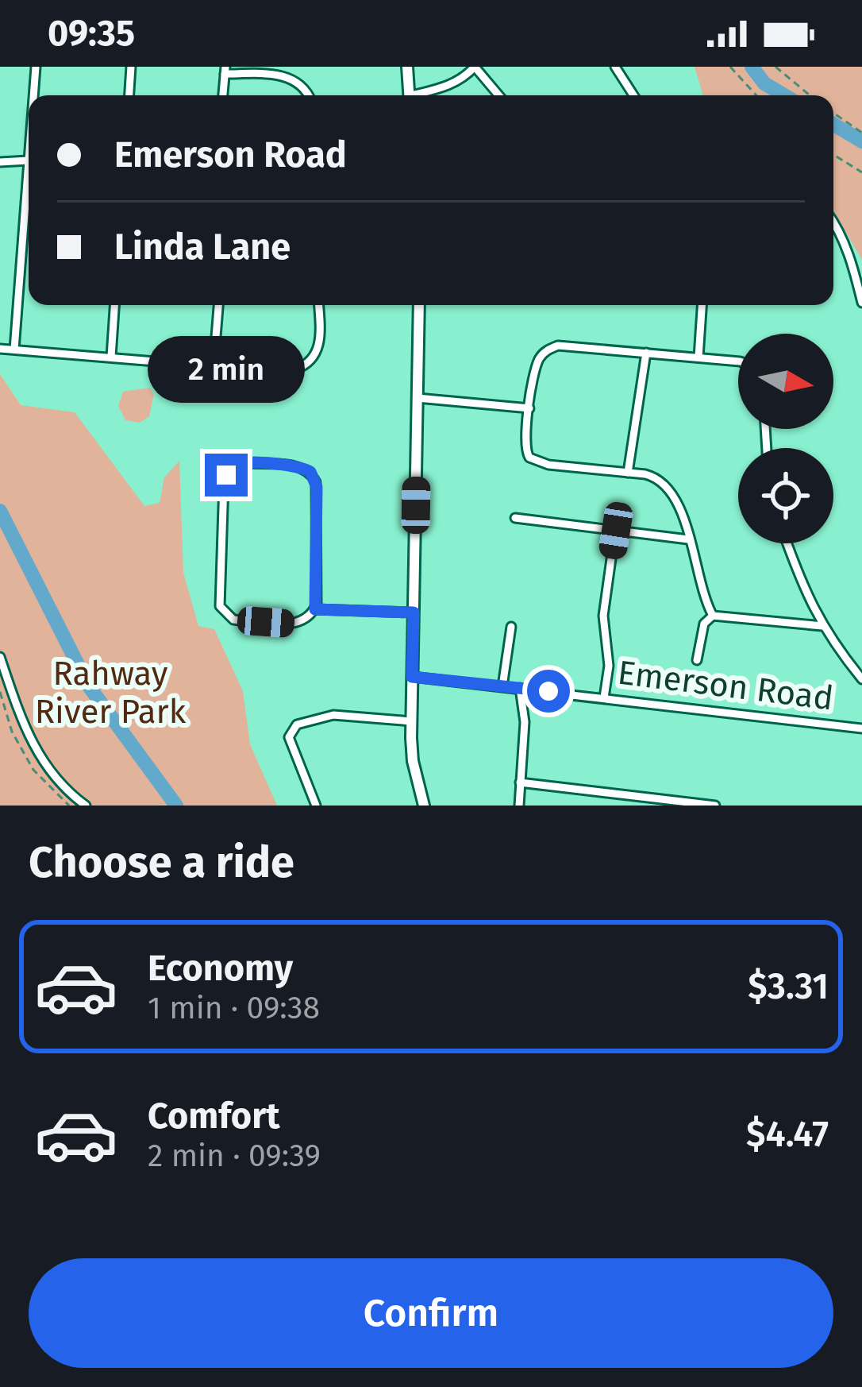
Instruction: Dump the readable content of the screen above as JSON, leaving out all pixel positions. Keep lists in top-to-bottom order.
{
  "streets": {
    "street": ["Emerson Road"]
  },
  "parks": ["Rahway River Park"],
  "north": "right",
  "page": {
    "status": "09:35",
    "banner": ["Emerson Road", "Linda Lane"],
    "bubble": "2 min",
    "heading": "Choose a ride",
    "list": [
      {
        "name": "Economy",
        "note": "1 min · 09:38",
        "value": "$3.31"
      },
      {
        "name": "Comfort",
        "note": "2 min · 09:39",
        "value": "$4.47"
      }
    ],
    "buttons": "Confirm"
  }
}
